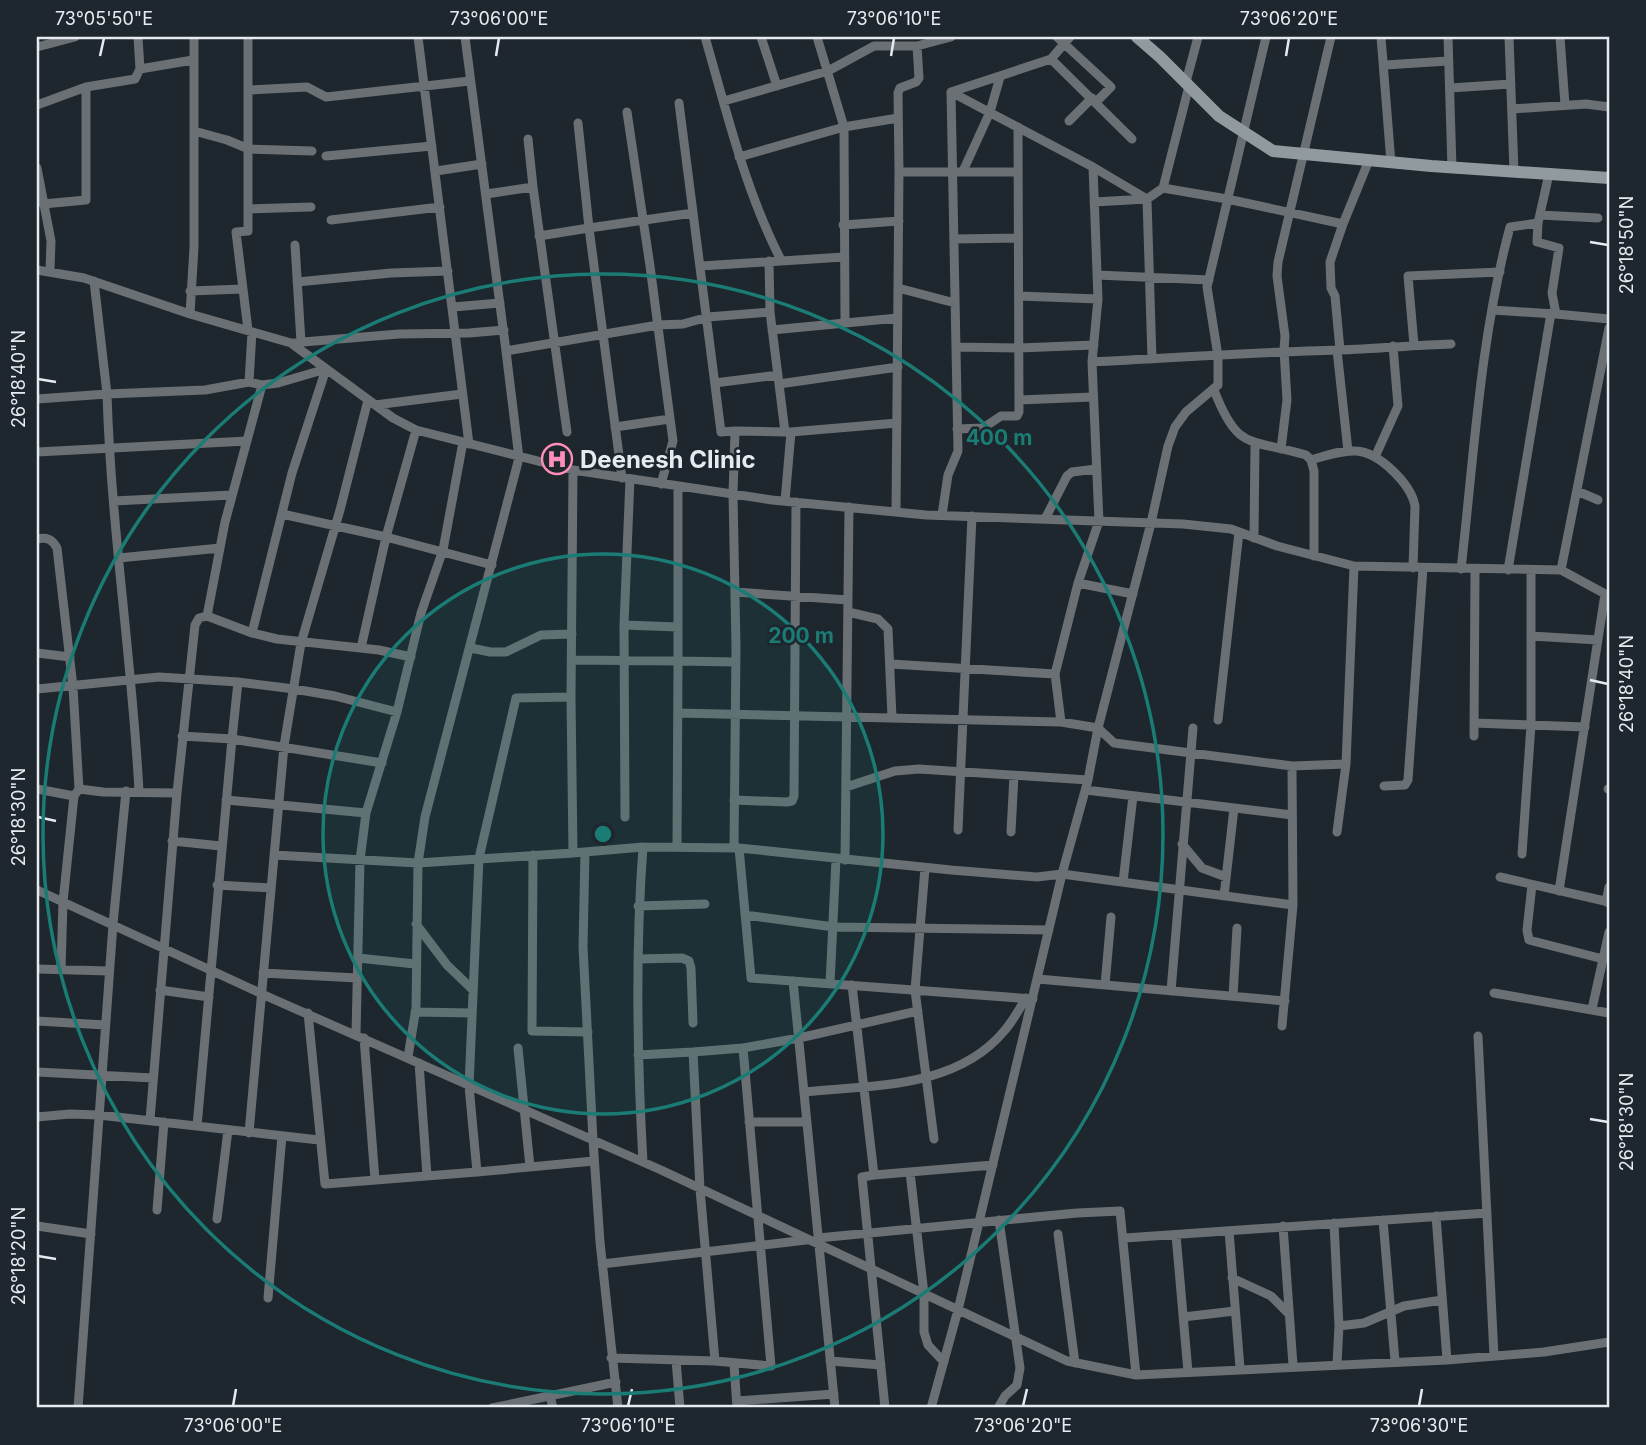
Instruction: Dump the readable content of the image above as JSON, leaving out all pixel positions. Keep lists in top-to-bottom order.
{
  "places": {
    "hospital": ["Deenesh Clinic"]
  },
  "coordinates": [
    "73°05'50\"E",
    "73°06'00\"E",
    "73°06'10\"E",
    "73°06'20\"E",
    "26°18'50\"N",
    "26°18'40\"N",
    "26°18'30\"N",
    "26°18'20\"N",
    "73°06'30\"E"
  ],
  "rings": ["400 m", "200 m"]
}
